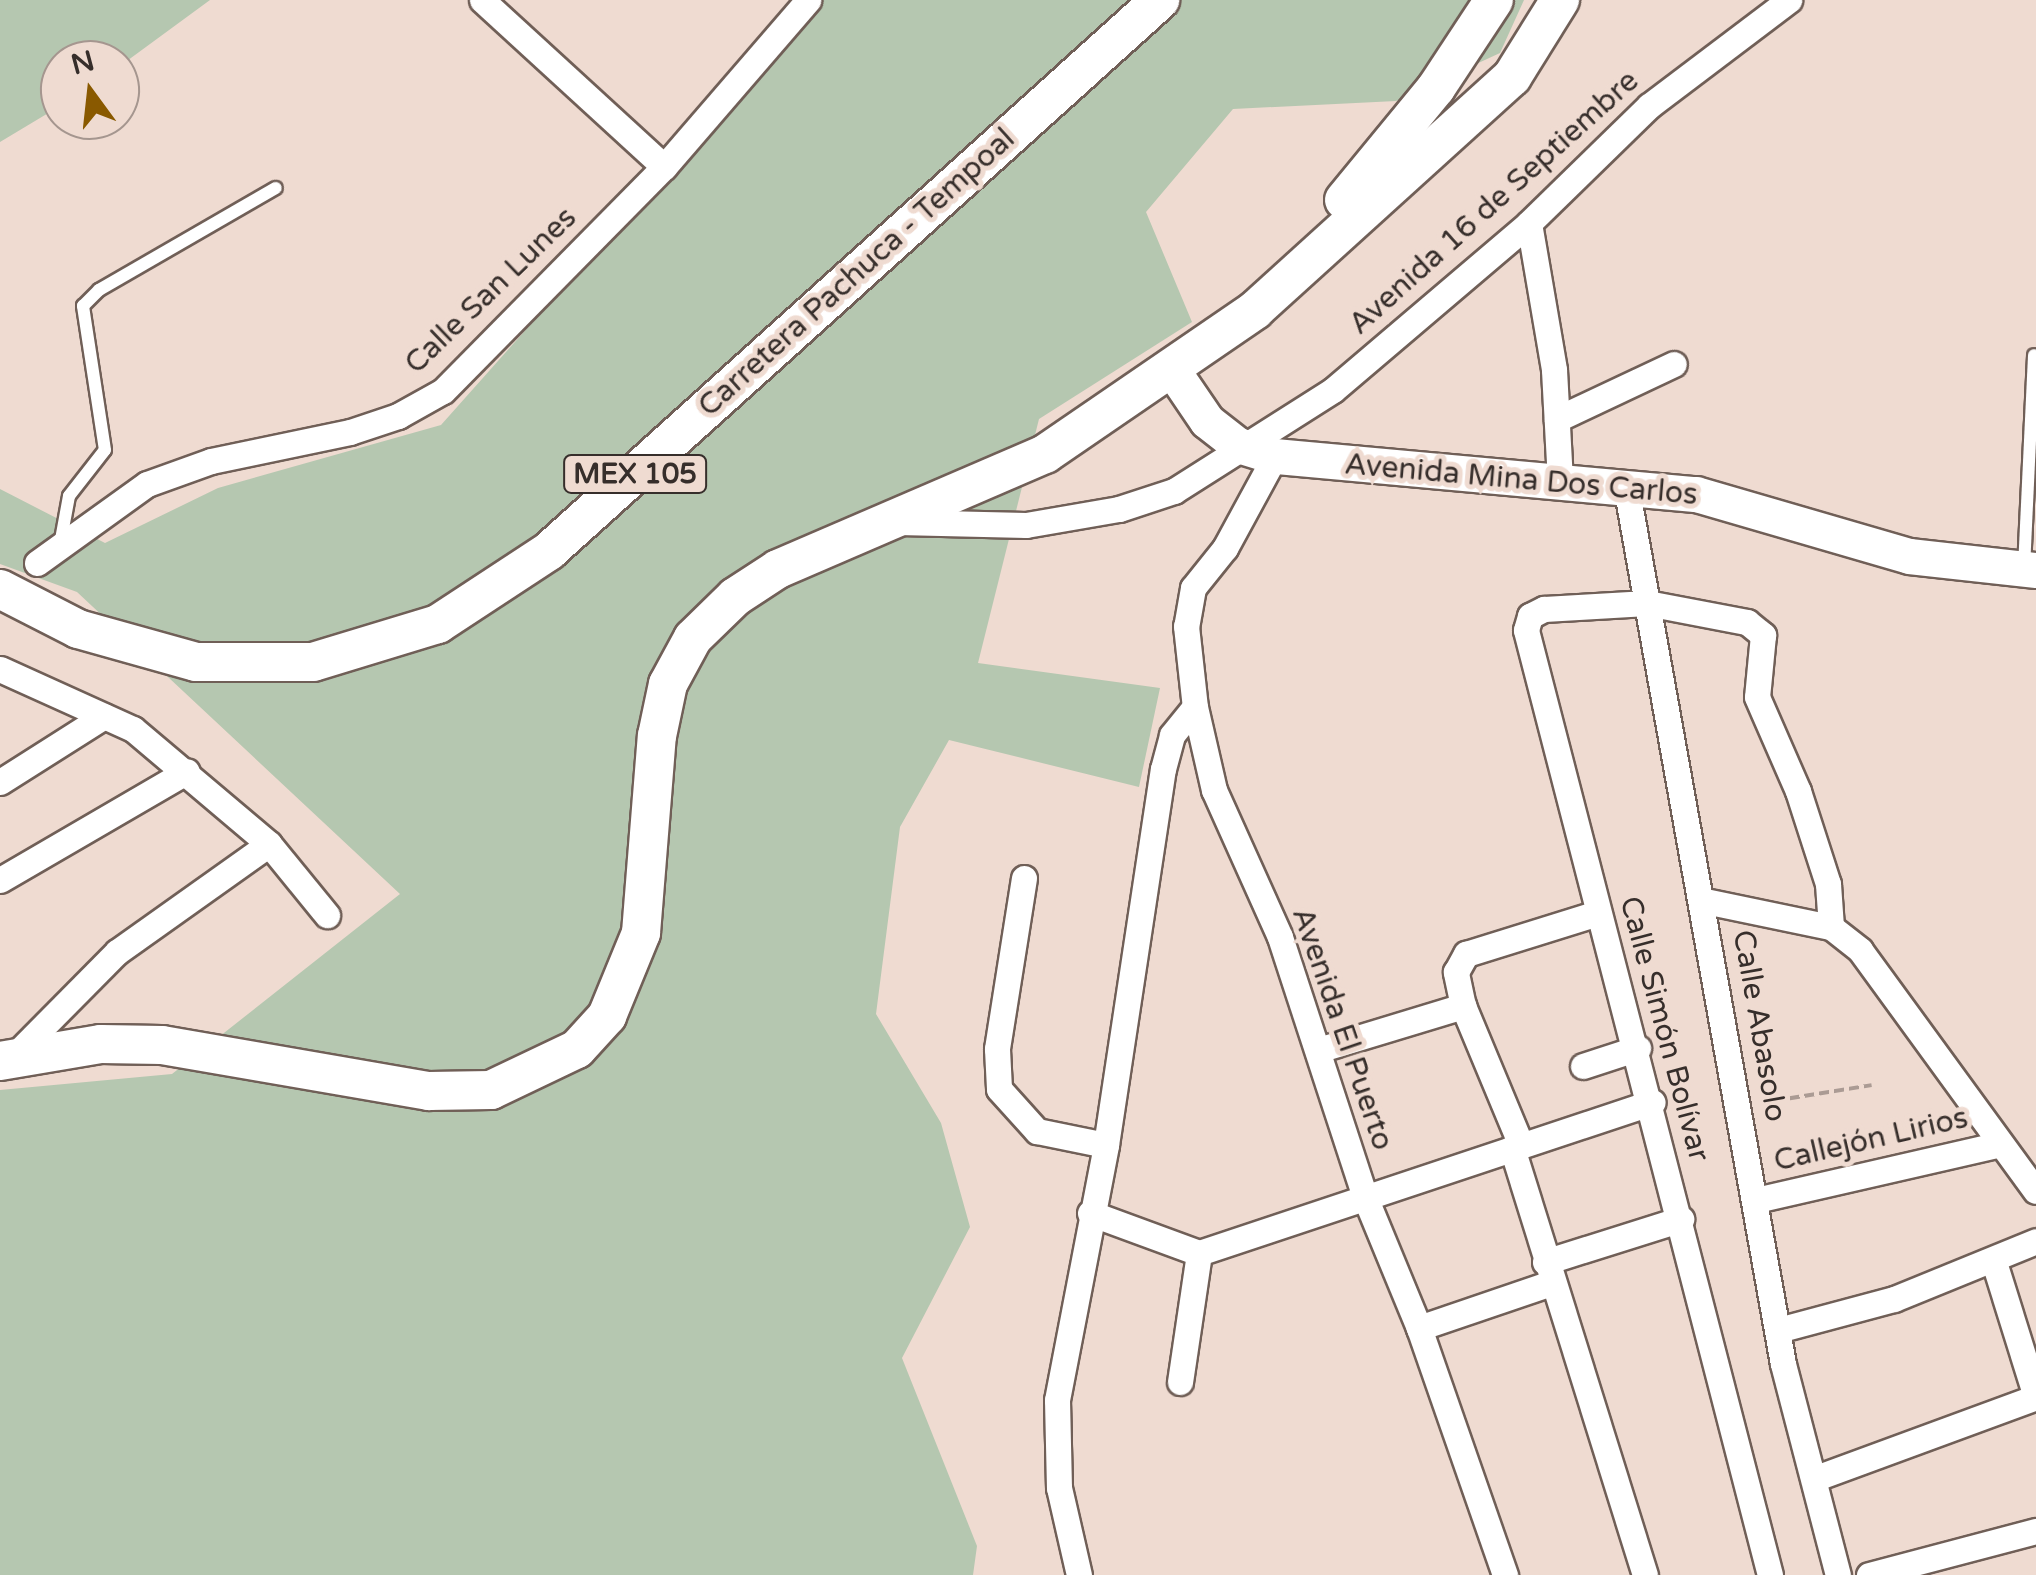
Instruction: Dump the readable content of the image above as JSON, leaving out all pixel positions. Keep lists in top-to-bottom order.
{
  "streets": {
    "main road": ["Carretera Pachuca - Tempoal", "MEX 105"],
    "street": [
      "Avenida 16 de Septiembre",
      "Calle San Lunes",
      "Avenida Mina Dos Carlos",
      "Calle Abasolo",
      "Avenida El Puerto",
      "Calle Simón Bolívar",
      "Callejón Lirios"
    ]
  },
  "crossings": [
    ["Avenida 16 de Septiembre", "Avenida Mina Dos Carlos"],
    ["Avenida Mina Dos Carlos", "Calle Abasolo"],
    ["Avenida Mina Dos Carlos", "Avenida El Puerto"],
    ["Calle Abasolo", "Calle Simón Bolívar"],
    ["Calle Abasolo", "Callejón Lirios"]
  ],
  "north": "top"
}
